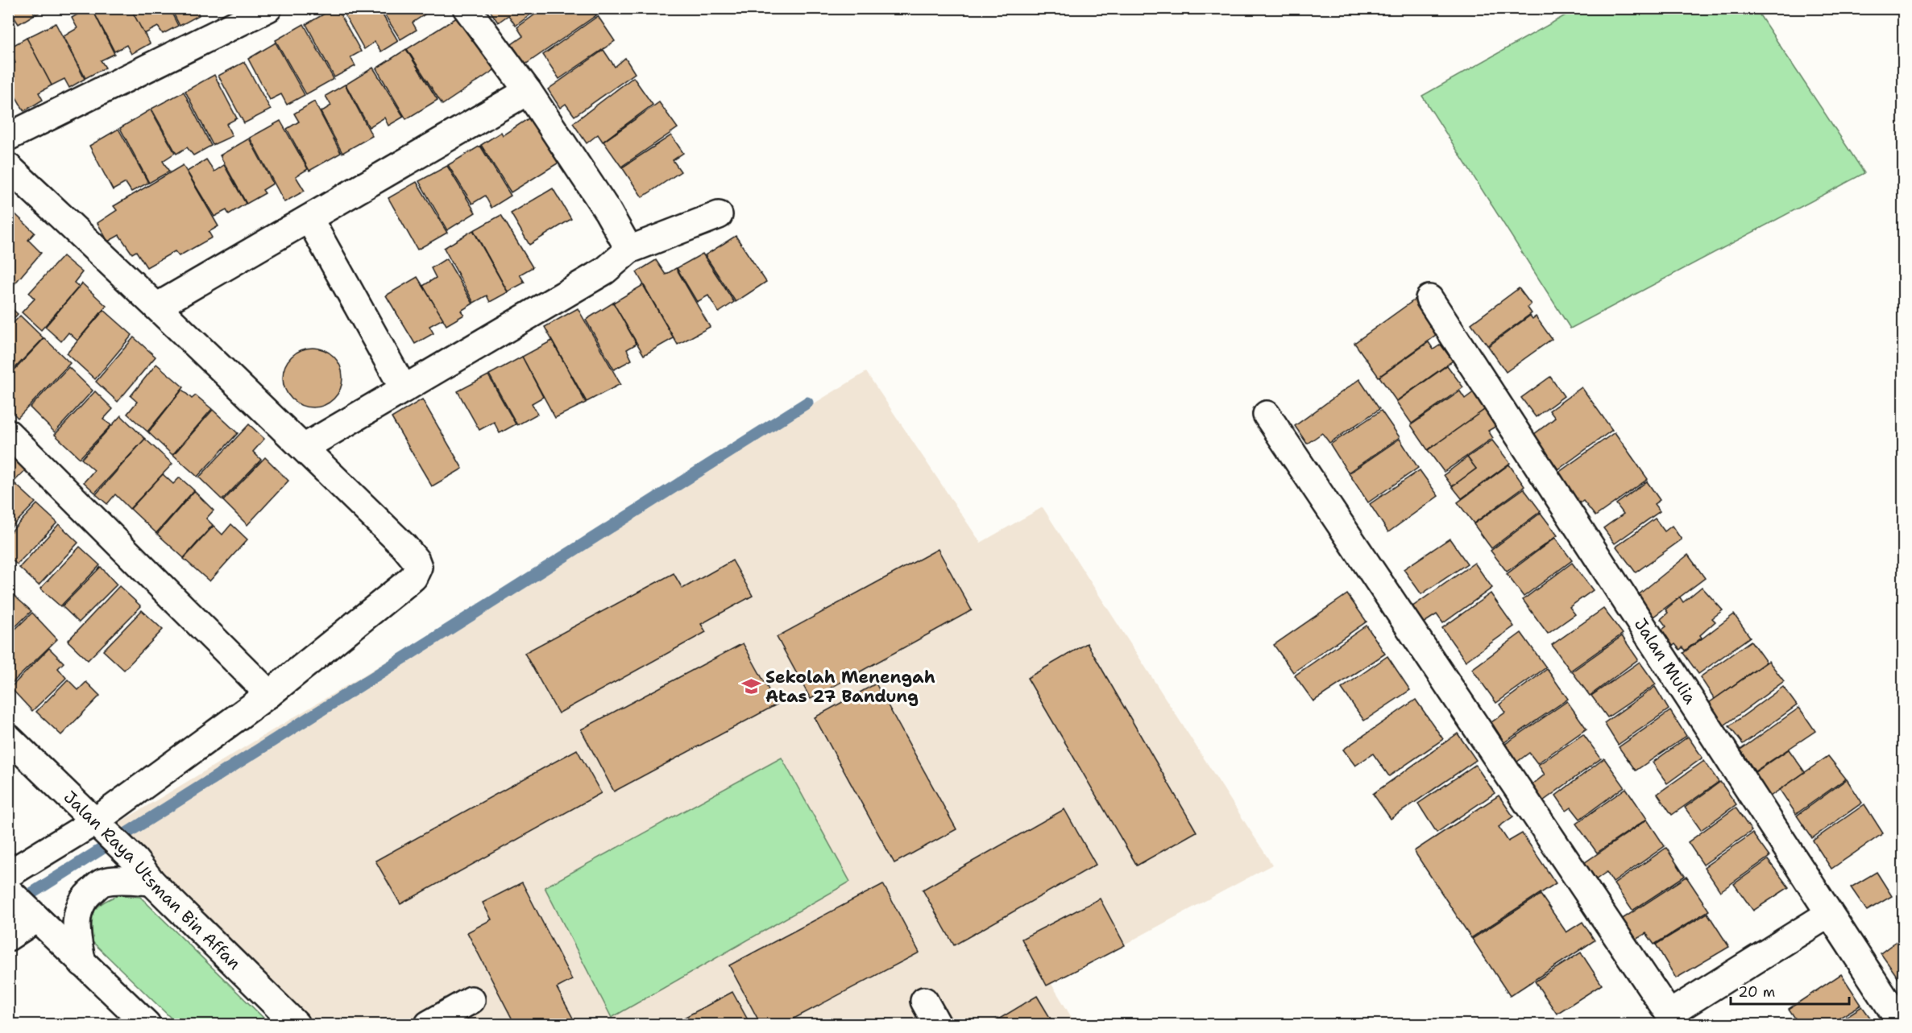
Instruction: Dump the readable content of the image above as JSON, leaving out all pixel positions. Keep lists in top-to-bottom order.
{
  "streets": {
    "street": ["Jalan Mulia", "Jalan Raya Utsman Bin Affan"]
  },
  "places": {
    "school or university": ["Sekolah Menengah Atas 27 Bandung"]
  },
  "scale_bar": "20 m"
}
